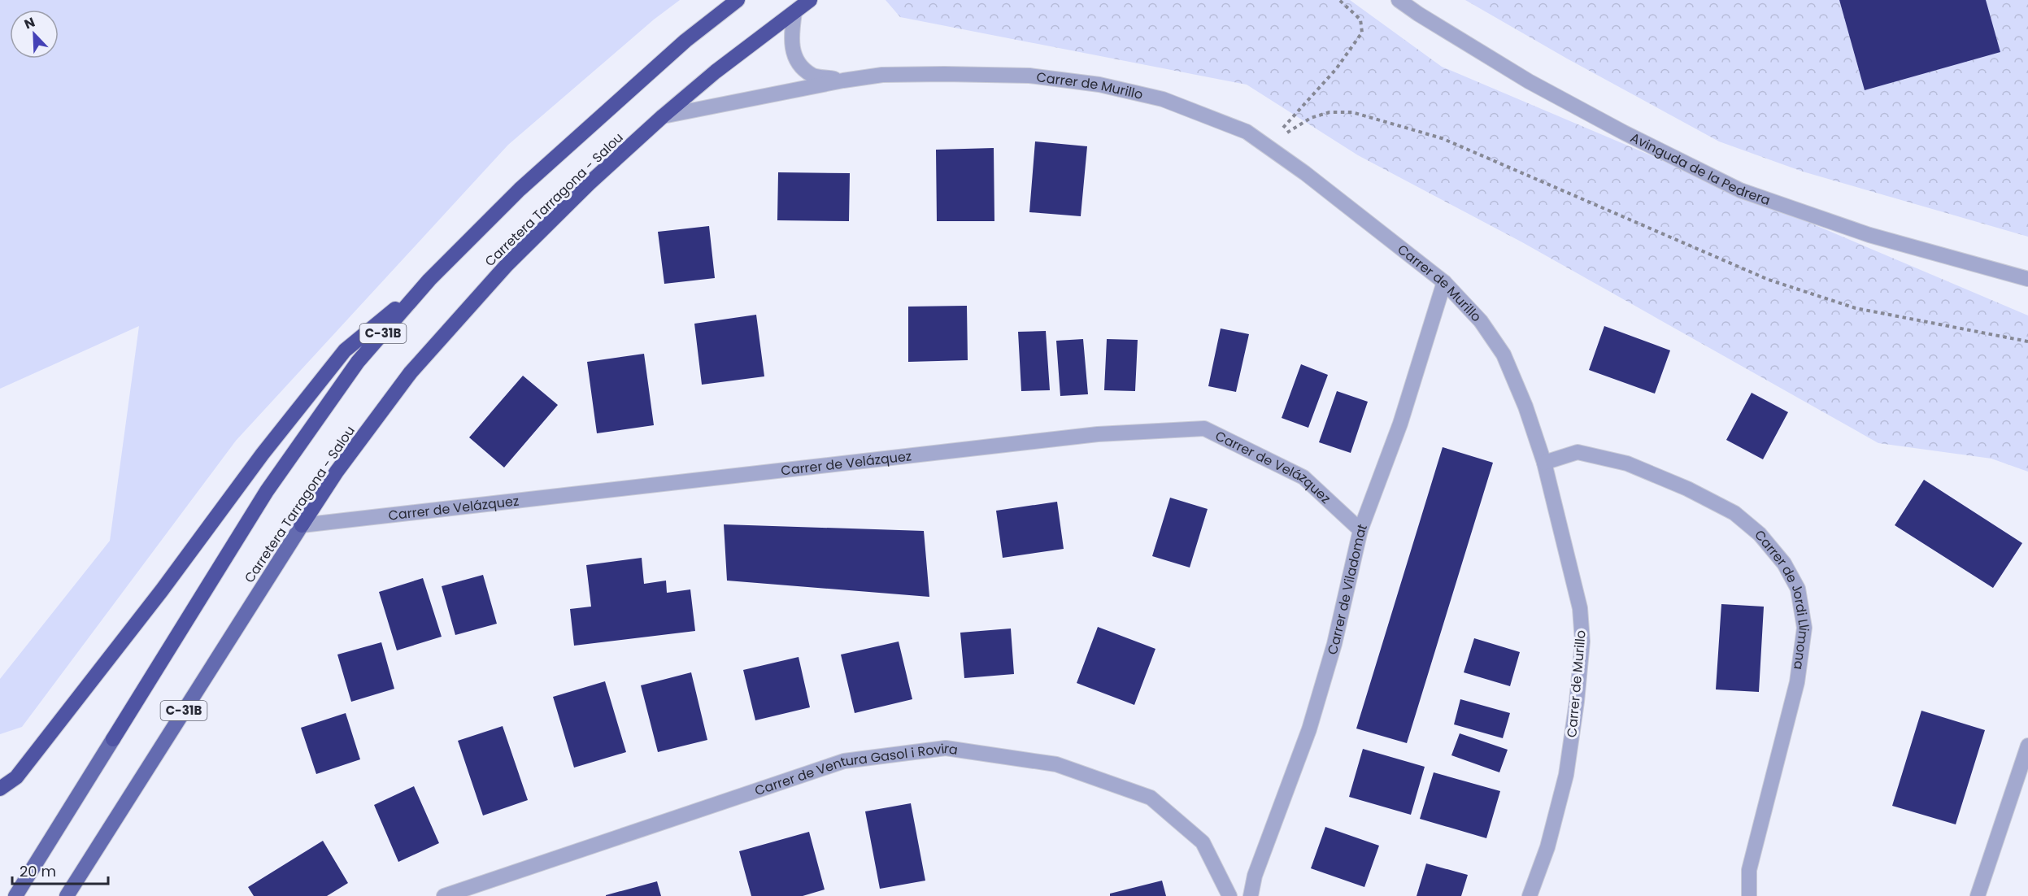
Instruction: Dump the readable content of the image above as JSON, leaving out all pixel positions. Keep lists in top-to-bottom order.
{
  "streets": {
    "highway": ["Carretera Tarragona - Salou", "C-31B"],
    "street": [
      "Carrer de Murillo",
      "Avinguda de la Pedrera",
      "Carrer de Velázquez",
      "Carrer de Viladomat",
      "Carrer de Jordi Llimona",
      "Carrer de Ventura Gasol i Rovira"
    ]
  },
  "crossings": [
    ["Carrer de Murillo", "Carretera Tarragona - Salou"],
    ["Carrer de Murillo", "Carrer de Viladomat"],
    ["Carrer de Murillo", "Carrer de Jordi Llimona"],
    ["Carretera Tarragona - Salou", "Carrer de Velázquez"],
    ["Carrer de Velázquez", "Carrer de Viladomat"]
  ],
  "scale_bar": "20 m",
  "north": "top left"
}
